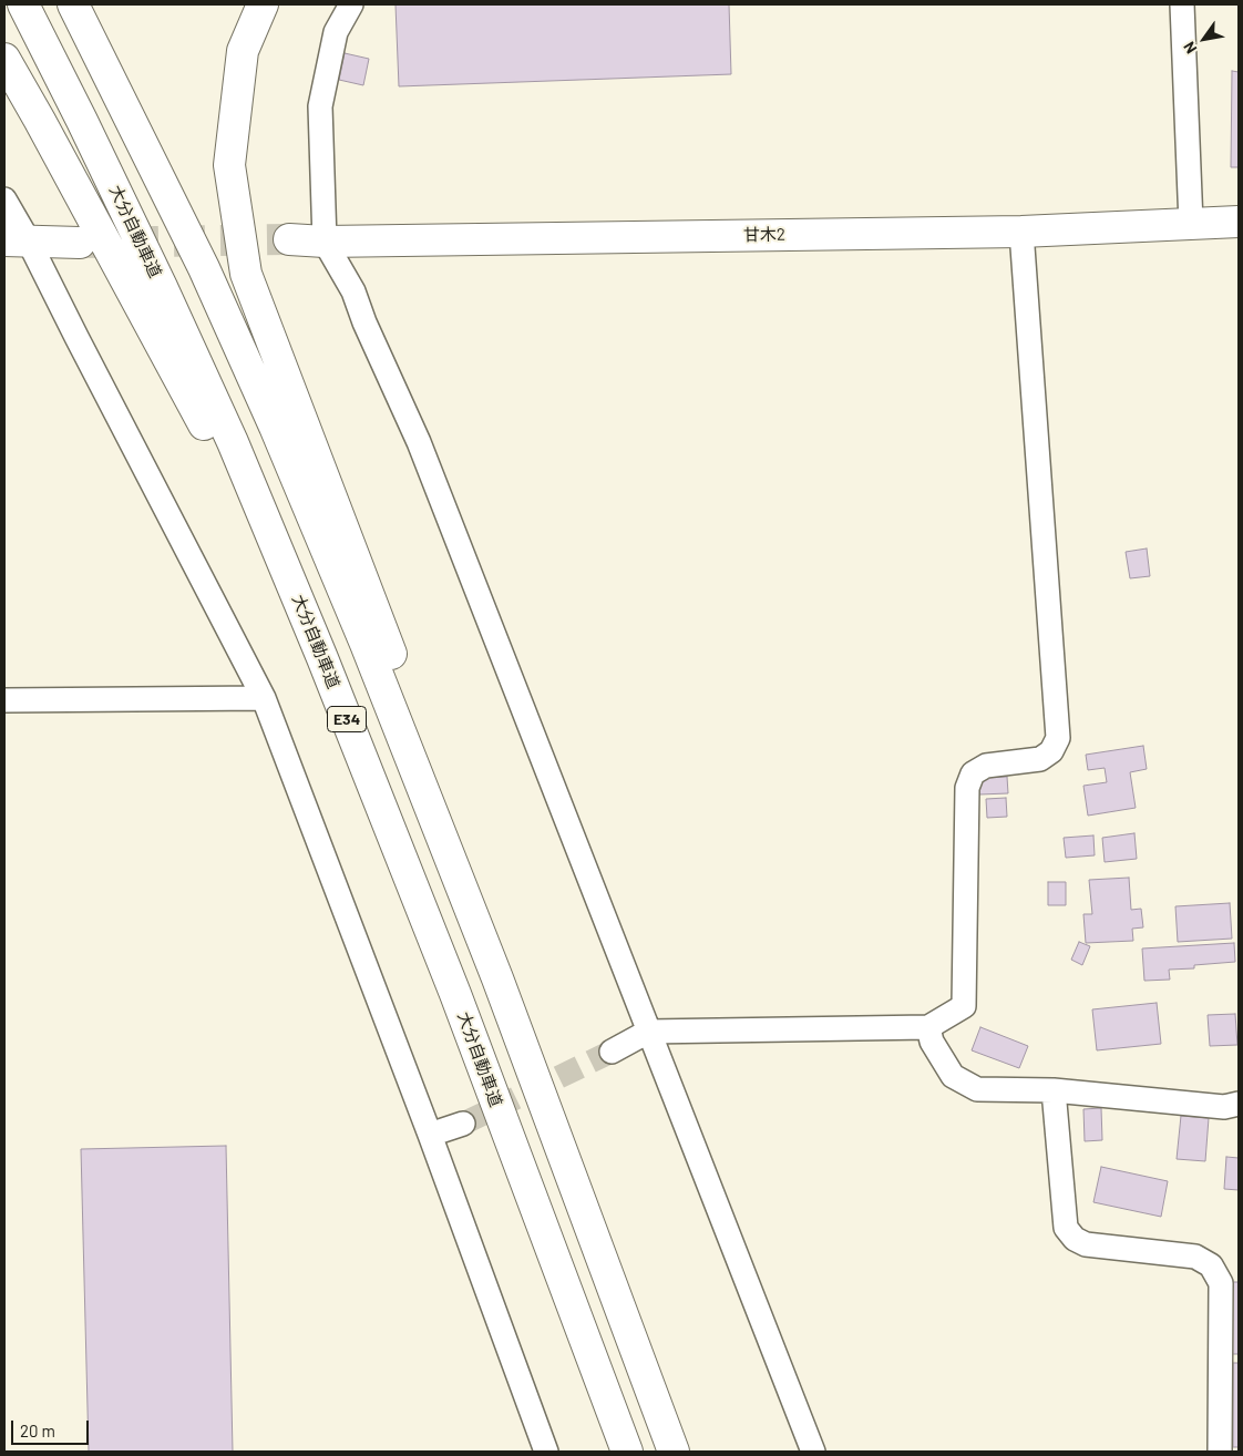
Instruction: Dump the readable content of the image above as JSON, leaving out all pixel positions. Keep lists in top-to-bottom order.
{
  "streets": {
    "main road": ["大分自動車道", "甘木2", "E34"]
  },
  "scale_bar": "20 m",
  "north": "bottom left"
}
